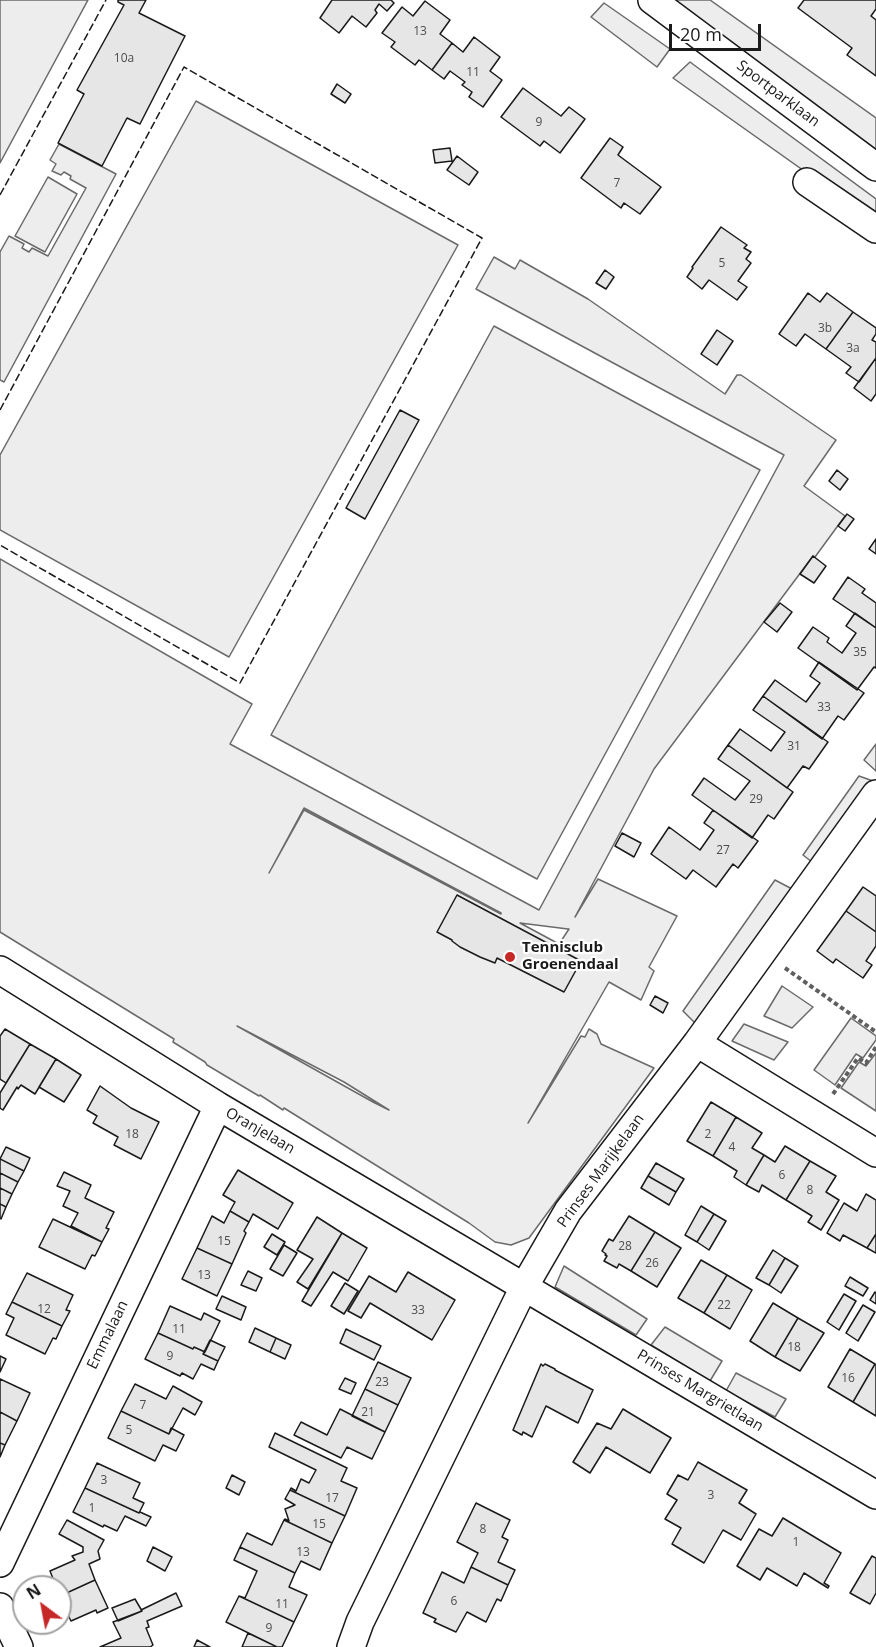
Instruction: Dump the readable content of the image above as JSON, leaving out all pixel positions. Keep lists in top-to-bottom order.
{
  "streets": {
    "street": [
      "Sportparklaan",
      "Oranjelaan",
      "Prinses Marijkelaan",
      "Emmalaan",
      "Prinses Margrietlaan"
    ]
  },
  "crossings": [
    ["Oranjelaan", "Prinses Marijkelaan"],
    ["Oranjelaan", "Emmalaan"],
    ["Oranjelaan", "Prinses Margrietlaan"],
    ["Prinses Marijkelaan", "Prinses Margrietlaan"]
  ],
  "places": ["Tennisclub Groenendaal"],
  "house_numbers": [
    "13",
    "10a",
    "11",
    "9",
    "7",
    "5",
    "3b",
    "3a",
    "35",
    "33",
    "31",
    "29",
    "27",
    "18",
    "2",
    "4",
    "6",
    "8",
    "15",
    "28",
    "26",
    "13",
    "22",
    "12",
    "33",
    "11",
    "18",
    "9",
    "16",
    "23",
    "7",
    "21",
    "5",
    "3",
    "3",
    "17",
    "1",
    "15",
    "8",
    "1",
    "13",
    "6",
    "11",
    "9"
  ],
  "scale_bar": "20 m",
  "north": "top left"
}
